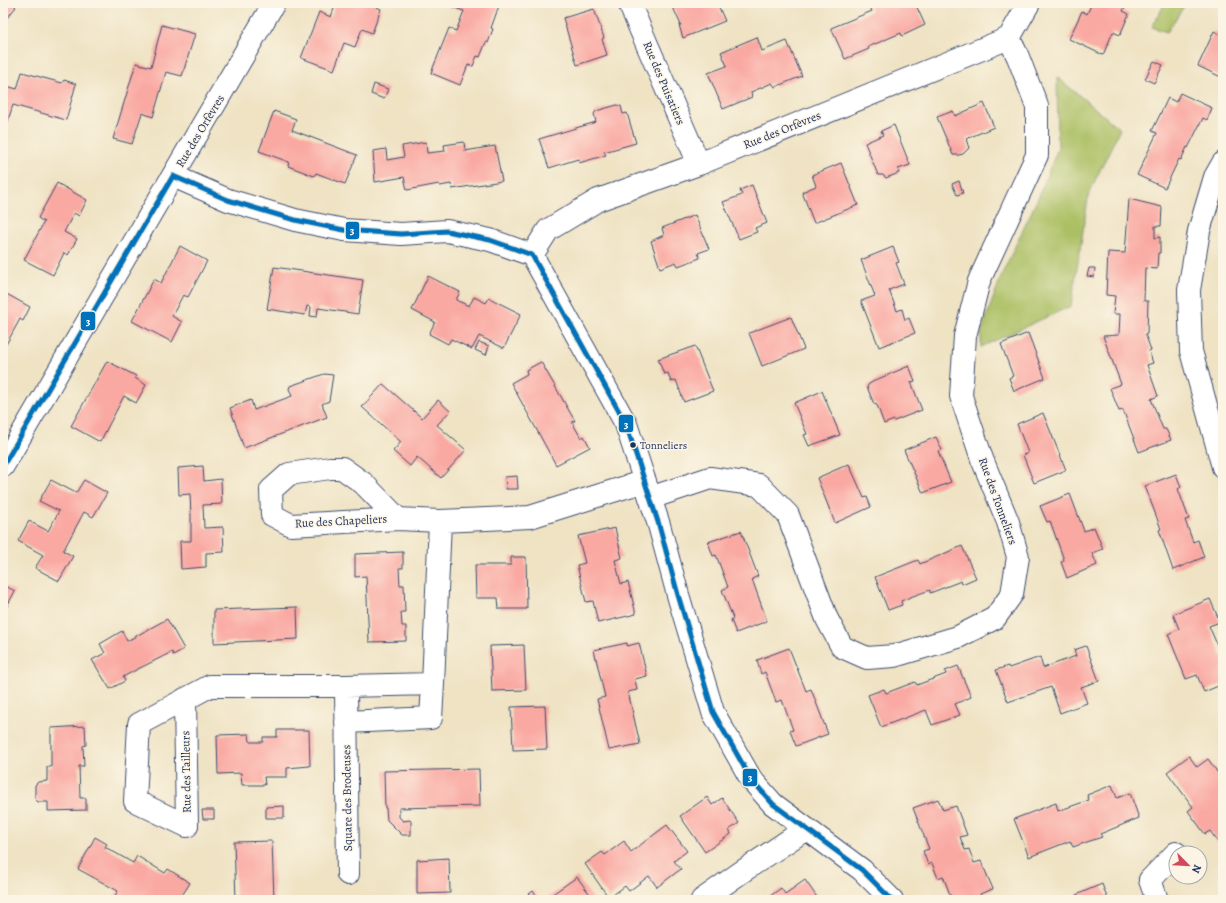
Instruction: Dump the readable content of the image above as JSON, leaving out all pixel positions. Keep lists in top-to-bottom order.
{
  "streets": {
    "street": [
      "Rue des Puisatiers",
      "Rue des Orfèvres",
      "Rue des Tonneliers",
      "Rue des Chapeliers",
      "Rue des Tailleurs",
      "Square des Brodeuses"
    ]
  },
  "crossings": [
    ["Rue des Puisatiers", "Rue des Orfèvres"],
    ["Rue des Orfèvres", "Rue des Tonneliers"],
    ["Rue des Tonneliers", "Rue des Chapeliers"]
  ],
  "places": ["Tonneliers"],
  "lines": ["transit line 3"],
  "north": "bottom right"
}
